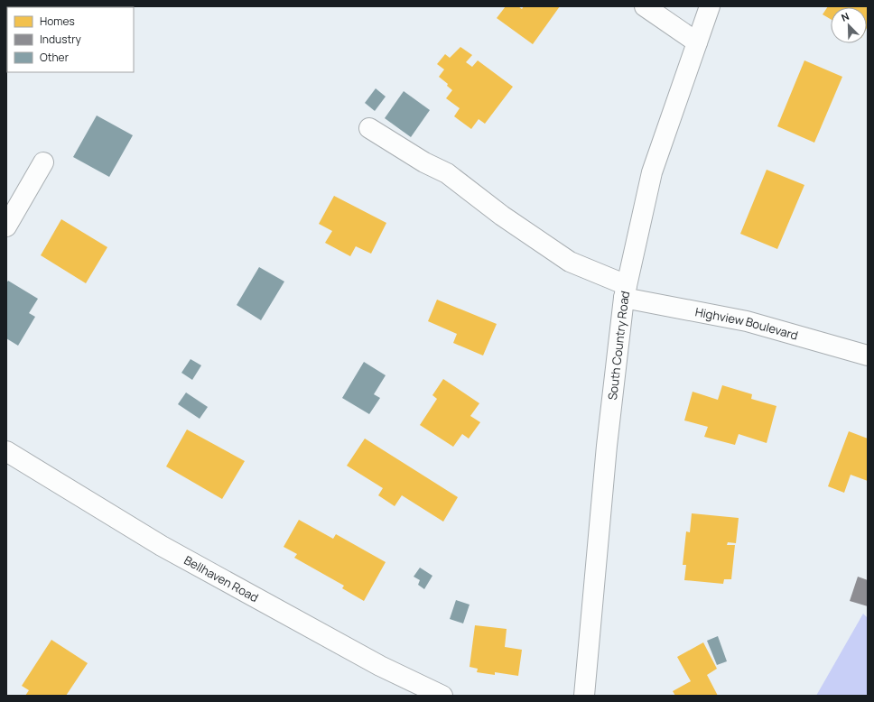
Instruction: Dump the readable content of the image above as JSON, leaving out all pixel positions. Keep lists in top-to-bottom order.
{
  "streets": {
    "street": ["Highview Boulevard", "South Country Road", "Bellhaven Road"]
  },
  "crossings": [
    ["Highview Boulevard", "South Country Road"]
  ],
  "legend": ["Homes", "Industry", "Other"],
  "north": "top left"
}
